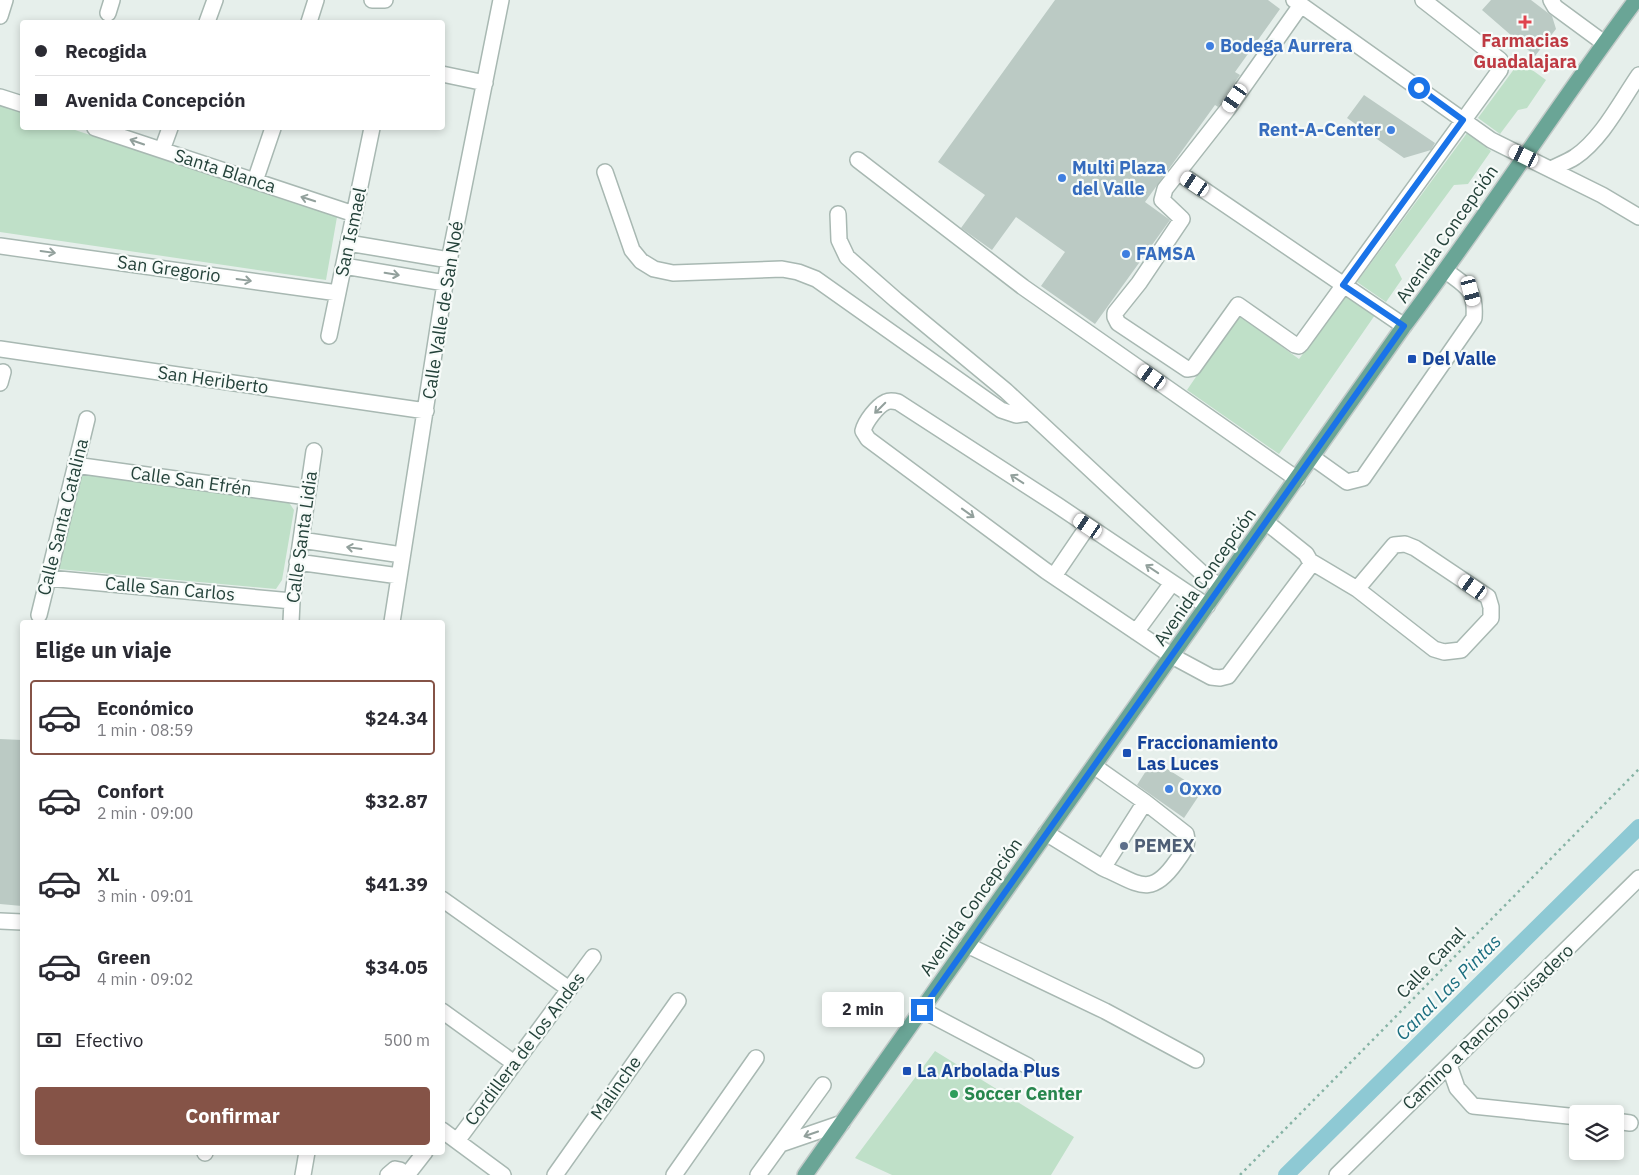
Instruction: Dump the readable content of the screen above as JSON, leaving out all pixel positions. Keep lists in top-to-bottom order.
{
  "streets": {
    "main road": ["Avenida Concepción"],
    "street": [
      "Santa Blanca",
      "San Ismael",
      "San Gregorio",
      "Calle Valle de San Noé",
      "San Heriberto",
      "Calle San Efrén",
      "Calle Santa Catalina",
      "Calle Santa Lidia",
      "Calle San Carlos",
      "Camino a Rancho Divisadero",
      "Cordillera de los Andes",
      "Malinche"
    ],
    "path": ["Calle Canal"]
  },
  "crossings": [
    ["Santa Blanca", "San Ismael"],
    ["San Ismael", "San Gregorio"],
    ["Calle Valle de San Noé", "San Heriberto"],
    ["Calle San Efrén", "Calle Santa Catalina"],
    ["Calle San Efrén", "Calle Santa Lidia"],
    ["Calle Santa Catalina", "Calle San Carlos"],
    ["Calle Santa Lidia", "Calle San Carlos"]
  ],
  "one_way": ["Santa Blanca", "San Gregorio"],
  "water": ["Canal Las Pintas"],
  "places": {
    "health": ["Farmacias Guadalajara"],
    "other": [
      "Bodega Aurrera",
      "Rent-A-Center",
      "Multi Plaza del Valle",
      "FAMSA",
      "Oxxo",
      "PEMEX",
      "Soccer Center"
    ],
    "transit": ["Del Valle", "Fraccionamiento Las Luces", "La Arbolada Plus"]
  },
  "page": {
    "banner": ["Recogida", "Avenida Concepción"],
    "heading": "Elige un viaje",
    "list": [
      {
        "name": "Económico",
        "note": "1 min · 08:59",
        "value": "$24.34"
      },
      {
        "name": "Confort",
        "note": "2 min · 09:00",
        "value": "$32.87"
      },
      {
        "name": "XL",
        "note": "3 min · 09:01",
        "value": "$41.39"
      },
      {
        "name": "Green",
        "note": "4 min · 09:02",
        "value": "$34.05"
      }
    ],
    "bubble": "2 min",
    "pay": ["Efectivo", "500 m"],
    "buttons": "Confirmar"
  }
}
